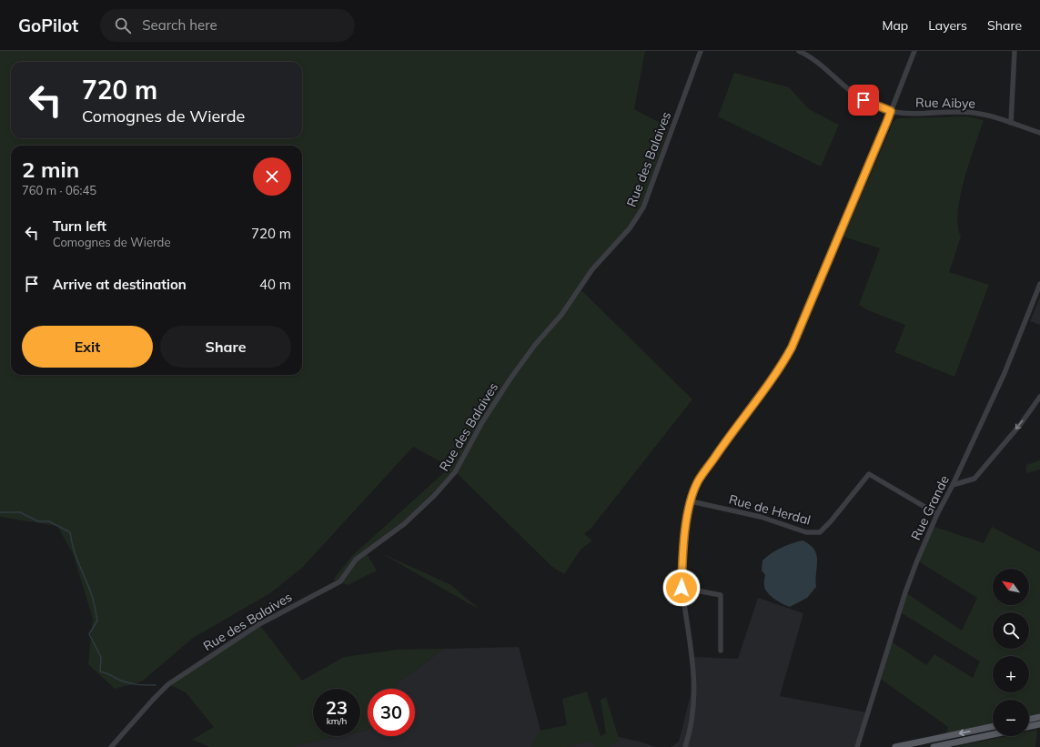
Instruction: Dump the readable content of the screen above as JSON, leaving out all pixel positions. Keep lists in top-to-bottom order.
{
  "streets": {
    "street": [
      "Rue Aibye",
      "Rue des Balaives",
      "Rue Grande",
      "Rue de Herdal"
    ]
  },
  "crossings": [
    ["Rue Grande", "Rue de Herdal"]
  ],
  "north": "top left",
  "page": {
    "header": "GoPilot",
    "search": "Search here",
    "nav": ["Map", "Layers", "Share"],
    "turn": ["720 m", "Comognes de Wierde"],
    "heading": ["2 min", "760 m · 06:45"],
    "list": [
      {
        "name": "Turn left",
        "note": "Comognes de Wierde",
        "value": "720 m"
      },
      {
        "name": "Arrive at destination",
        "value": "40 m"
      }
    ],
    "buttons": ["Exit", "Share"],
    "map_buttons": ["+", "−"],
    "speed": "23 km/h",
    "limit": "30"
  }
}
